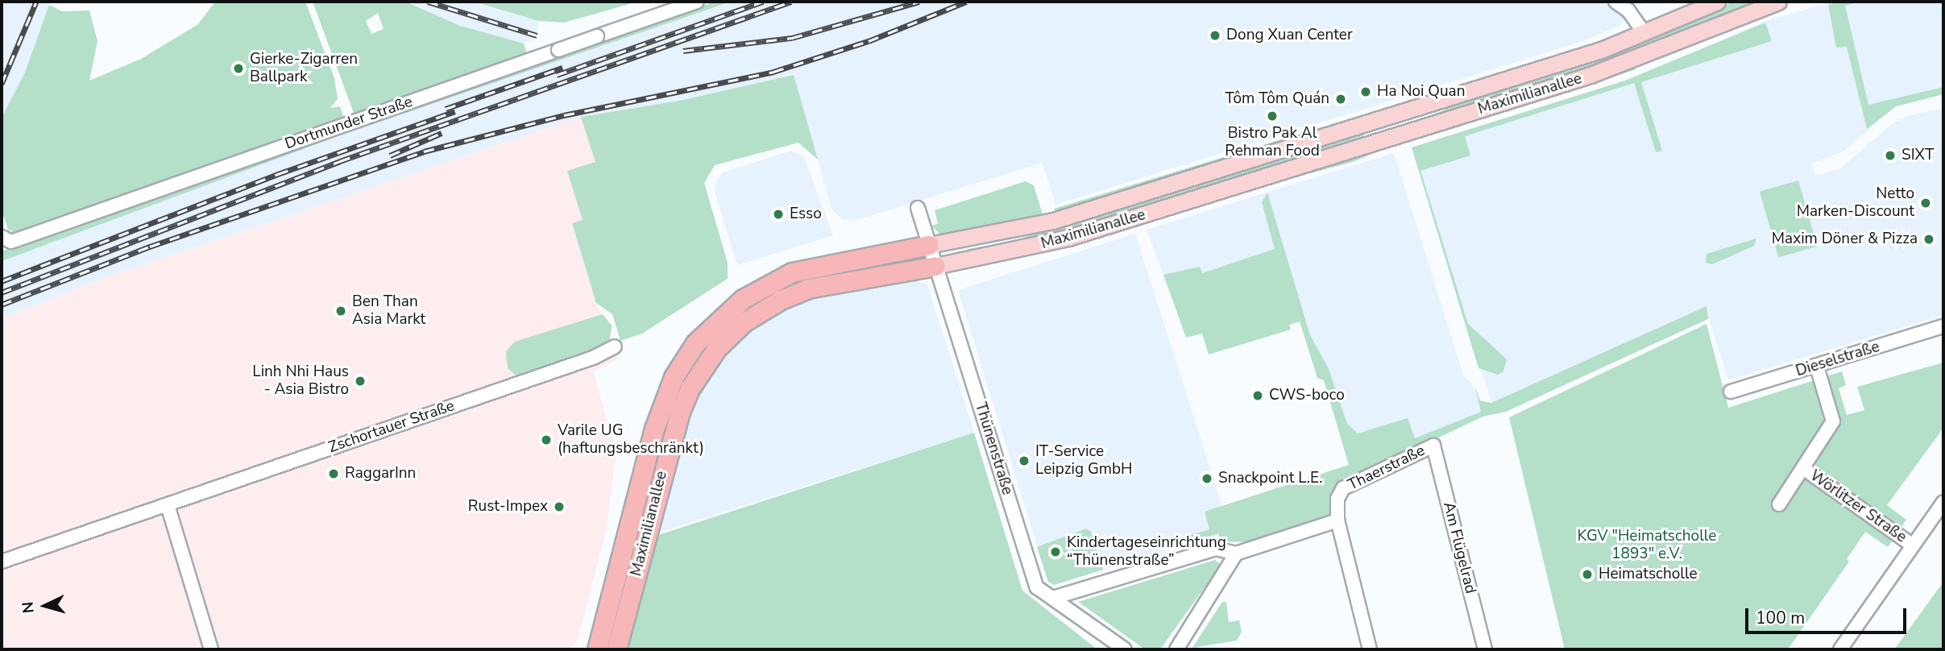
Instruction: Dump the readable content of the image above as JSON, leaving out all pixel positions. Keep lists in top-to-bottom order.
{
  "streets": {
    "highway": ["Maximilianallee"],
    "street": [
      "Dortmunder Straße",
      "Dieselstraße",
      "Zschortauer Straße",
      "Thünenstraße",
      "Thaerstraße",
      "Wörlitzer Straße",
      "Am Flügelrad"
    ]
  },
  "crossings": [
    ["Maximilianallee", "Thünenstraße"],
    ["Thaerstraße", "Am Flügelrad"]
  ],
  "parks": ["KGV \"Heimatscholle 1893\" e.V."],
  "places": [
    "Dong Xuan Center",
    "Gierke-Zigarren Ballpark",
    "Ha Noi Quan",
    "Tôm Tôm Quán",
    "Bistro Pak Al Rehman Food",
    "SIXT",
    "Netto Marken-Discount",
    "Esso",
    "Maxim Döner & Pizza",
    "Ben Than Asia Markt",
    "Linh Nhi Haus - Asia Bistro",
    "CWS-boco",
    "Varile UG (haftungsbeschränkt)",
    "IT-Service Leipzig GmbH",
    "RaggarInn",
    "Snackpoint L.E.",
    "Rust-Impex",
    "Kindertageseinrichtung “Thünenstraße”",
    "Heimatscholle"
  ],
  "scale_bar": "100 m",
  "north": "left"
}
